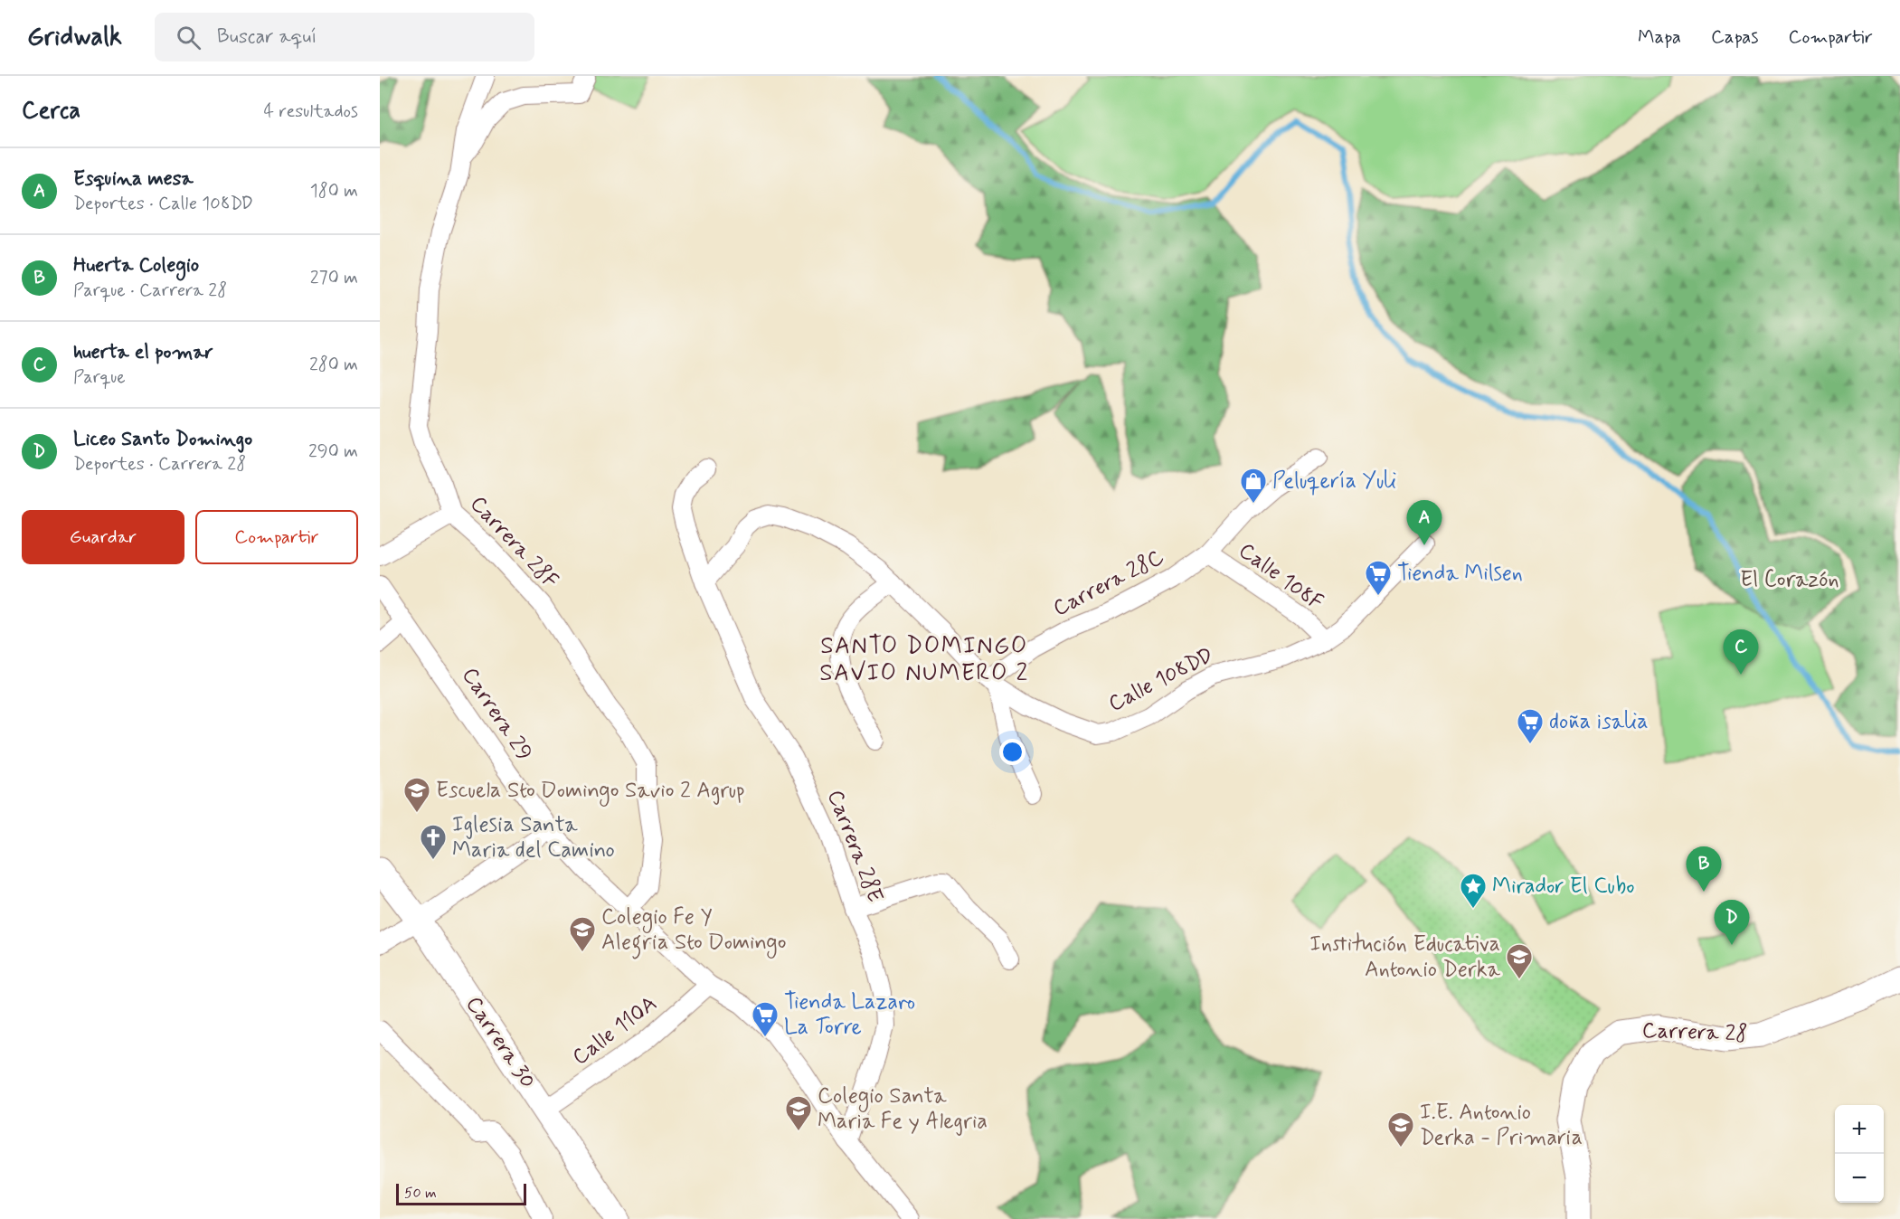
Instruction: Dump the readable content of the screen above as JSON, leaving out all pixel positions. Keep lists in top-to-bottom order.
{
  "streets": {
    "street": [
      "Carrera 28F",
      "Calle 108F",
      "Carrera 28C",
      "Calle 108DD",
      "Carrera 29",
      "Carrera 28E",
      "Calle 110A",
      "Carrera 28",
      "Carrera 30"
    ]
  },
  "crossings": [
    ["Carrera 28F", "Carrera 29"],
    ["Calle 108F", "Carrera 28C"],
    ["Calle 108F", "Calle 108DD"],
    ["Carrera 28C", "Calle 108DD"],
    ["Calle 108DD", "Carrera 28E"],
    ["Carrera 29", "Carrera 28E"],
    ["Carrera 29", "Calle 110A"],
    ["Calle 110A", "Carrera 30"]
  ],
  "districts": ["SANTO DOMINGO SAVIO NUMERO 2"],
  "parks": ["El Corazón"],
  "places": {
    "shop": ["Peluqería Yuli"],
    "supermarket": ["Tienda Milsen", "doña isalia", "Tienda Lazaro La Torre"],
    "school or university": [
      "Escuela Sto Domingo Savio 2 Agrup",
      "Colegio Fe Y Alegria Sto Domingo",
      "Institución Educativa Antonio Derka",
      "Colegio Santa Maria Fe y Alegria",
      "I.E. Antonio Derka - Primaria"
    ],
    "church": ["Iglesia Santa Maria del Camino"],
    "place": ["Mirador El Cubo"]
  },
  "scale_bar": "50 m",
  "page": {
    "header": "Gridwalk",
    "search": "Buscar aquí",
    "nav": ["Mapa", "Capas", "Compartir"],
    "heading": ["Cerca", "4 resultados"],
    "list": [
      {
        "mark": "A",
        "name": "Esquina mesa",
        "note": "Deportes · Calle 108DD",
        "value": "180 m"
      },
      {
        "mark": "B",
        "name": "Huerta Colegio",
        "note": "Parque · Carrera 28",
        "value": "270 m"
      },
      {
        "mark": "C",
        "name": "huerta el pomar",
        "note": "Parque",
        "value": "280 m"
      },
      {
        "mark": "D",
        "name": "Liceo Santo Domingo",
        "note": "Deportes · Carrera 28",
        "value": "290 m"
      }
    ],
    "buttons": ["Guardar", "Compartir"],
    "pins": [
      "A",
      "C",
      "B",
      "D"
    ],
    "map_buttons": ["+", "−"],
    "scale": "50 m"
  }
}
